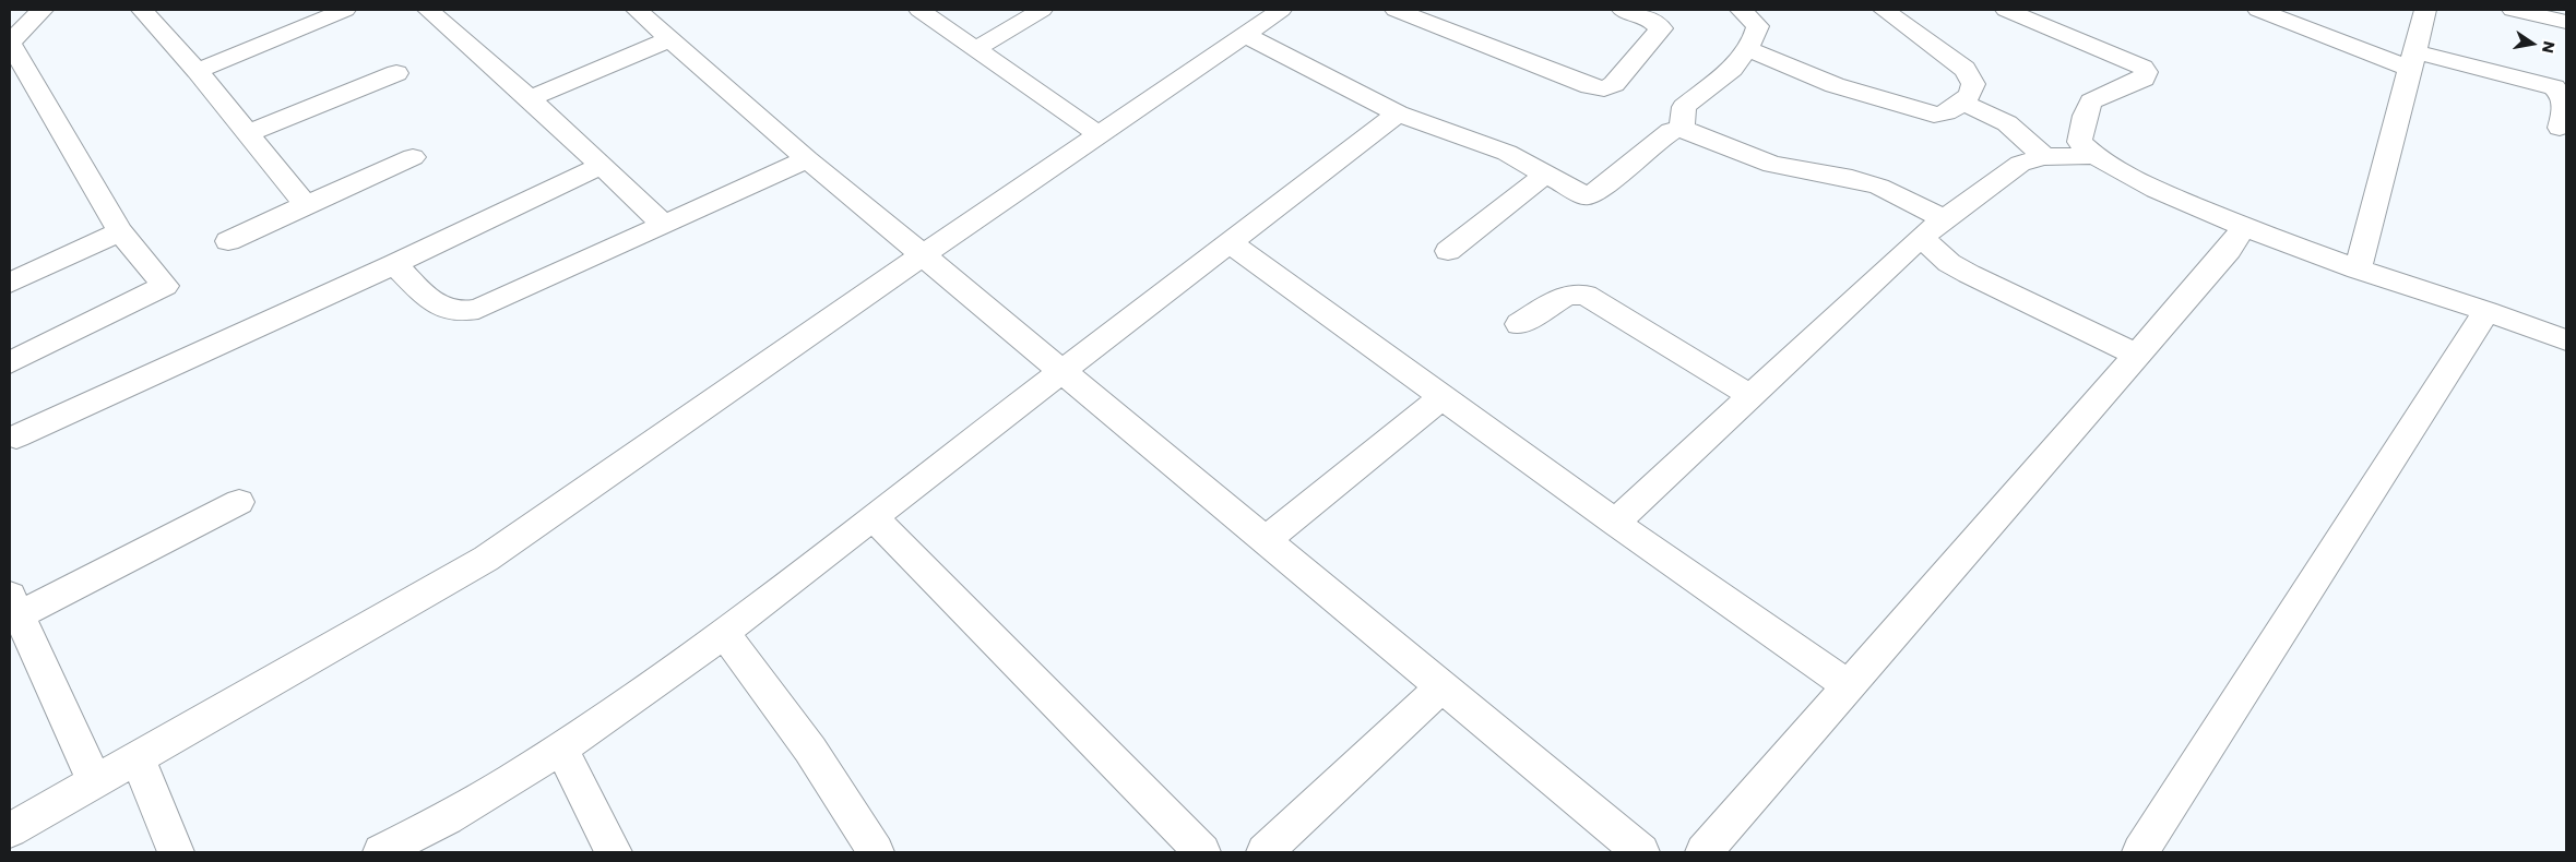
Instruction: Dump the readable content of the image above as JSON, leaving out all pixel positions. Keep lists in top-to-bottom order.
{
  "north": "right"
}
